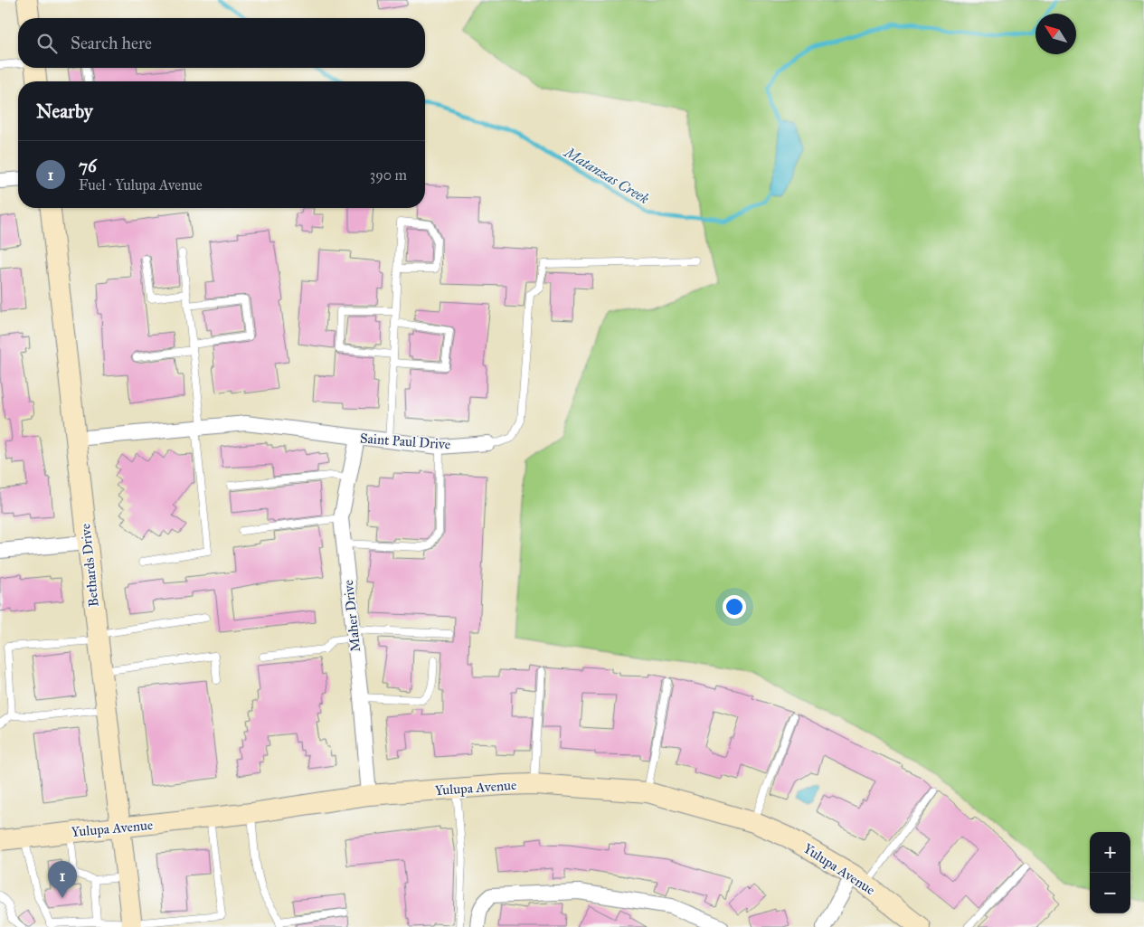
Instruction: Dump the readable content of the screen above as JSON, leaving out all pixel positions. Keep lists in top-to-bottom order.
{
  "streets": {
    "street": [
      "Saint Paul Drive",
      "Bethards Drive",
      "Maher Drive",
      "Yulupa Avenue"
    ]
  },
  "crossings": [
    ["Saint Paul Drive", "Bethards Drive"],
    ["Saint Paul Drive", "Maher Drive"],
    ["Bethards Drive", "Yulupa Avenue"],
    ["Maher Drive", "Yulupa Avenue"]
  ],
  "water": ["Matanzas Creek"],
  "north": "top left",
  "page": {
    "search": "Search here",
    "heading": "Nearby",
    "list": [
      {
        "mark": "1",
        "name": "76",
        "note": "Fuel · Yulupa Avenue",
        "value": "390 m"
      }
    ],
    "map_buttons": ["+", "−"],
    "pins": "1"
  }
}
